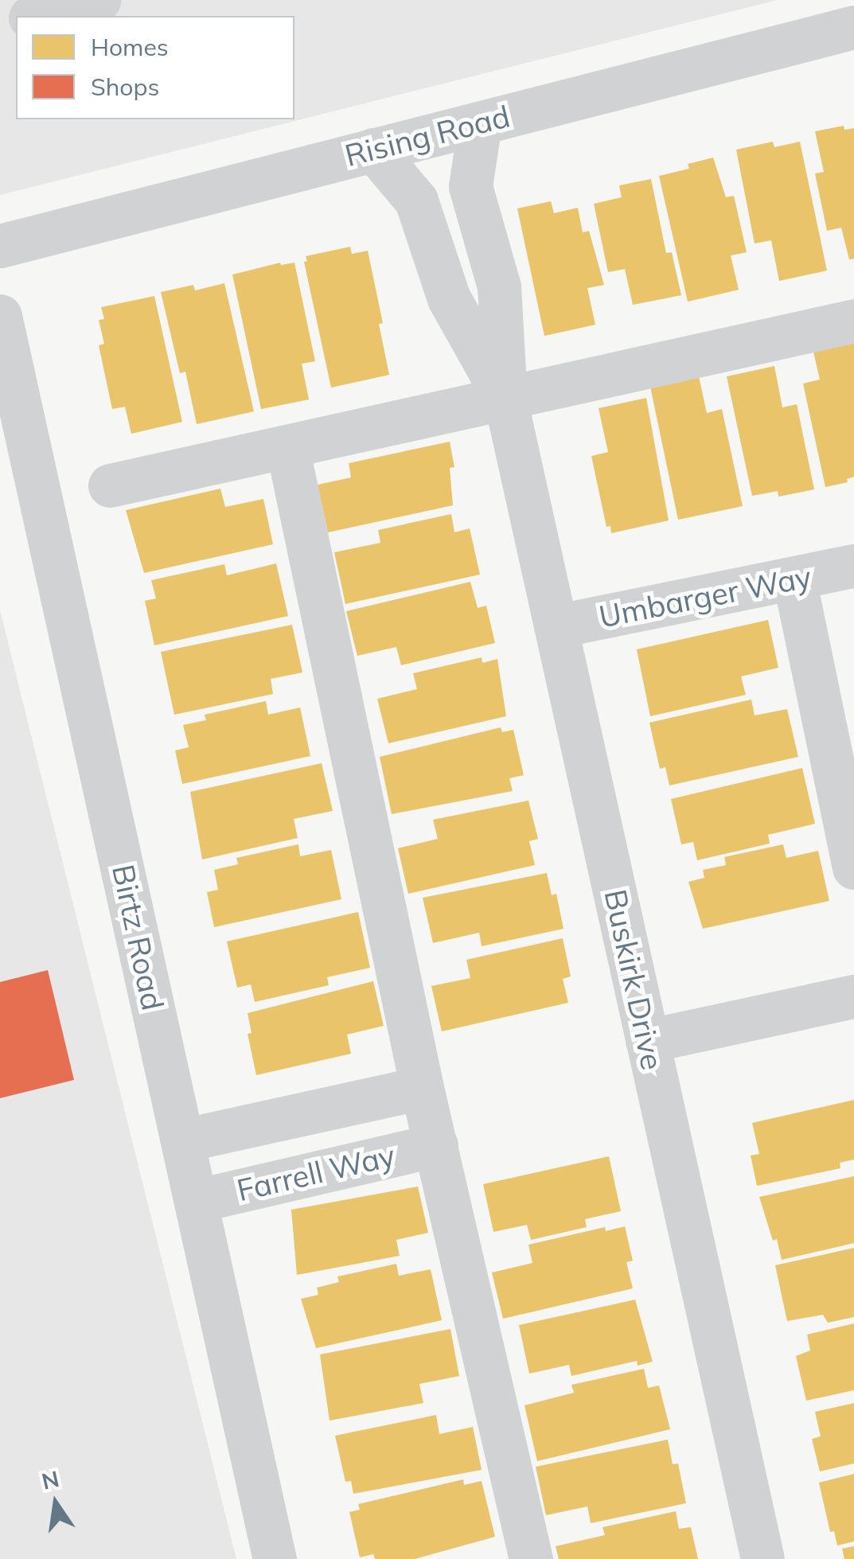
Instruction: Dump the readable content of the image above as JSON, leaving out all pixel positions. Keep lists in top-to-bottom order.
{
  "streets": {
    "street": [
      "Rising Road",
      "Umbarger Way",
      "Birtz Road",
      "Buskirk Drive",
      "Farrell Way"
    ]
  },
  "crossings": [
    ["Rising Road", "Buskirk Drive"],
    ["Umbarger Way", "Buskirk Drive"],
    ["Birtz Road", "Farrell Way"]
  ],
  "legend": ["Homes", "Shops"],
  "north": "top"
}
